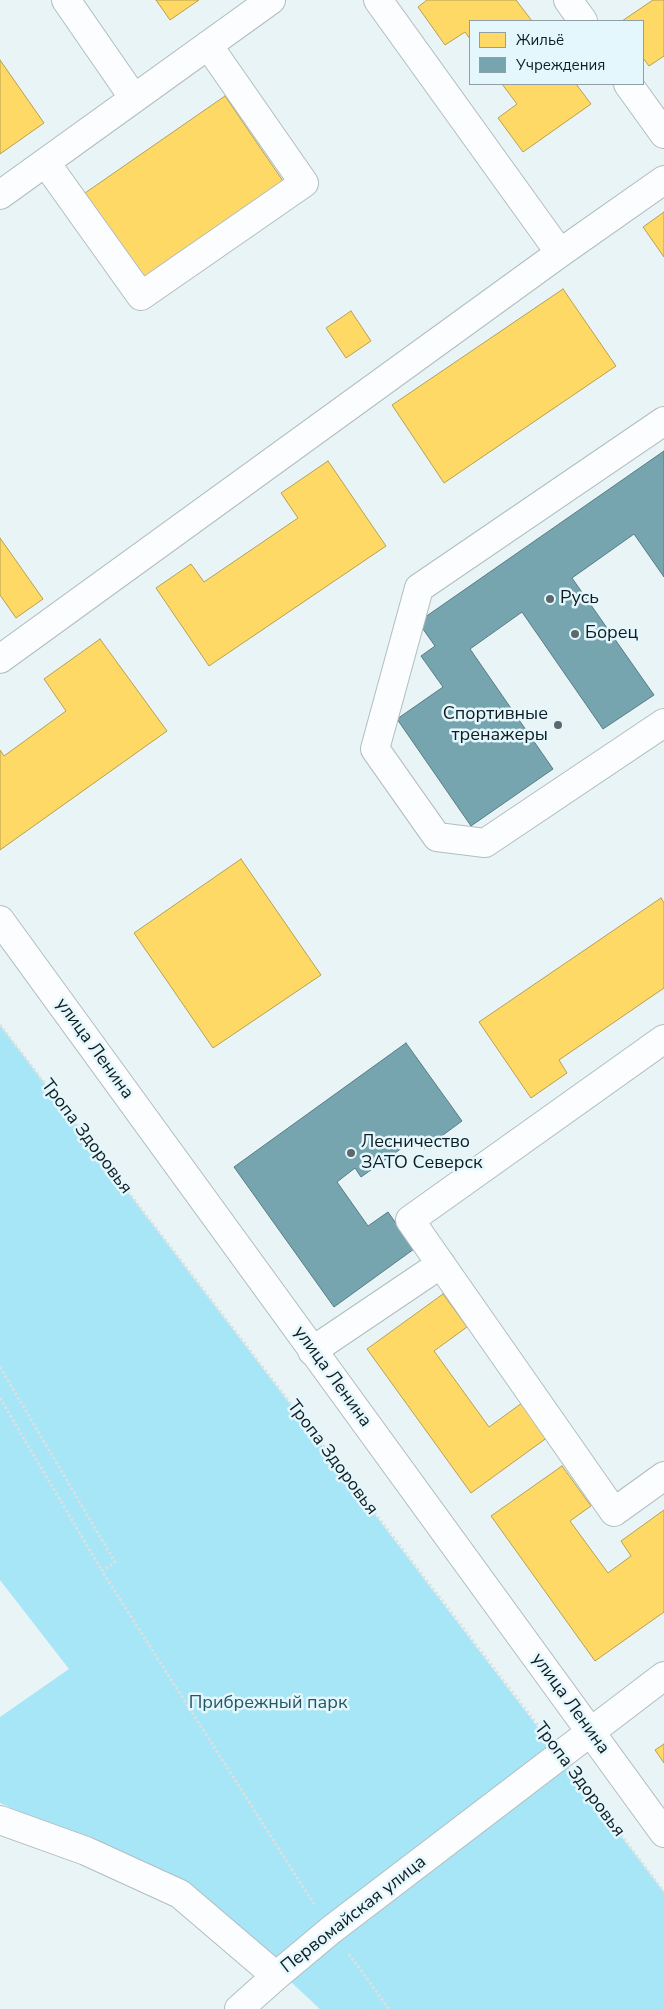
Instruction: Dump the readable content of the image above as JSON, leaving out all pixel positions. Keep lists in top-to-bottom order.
{
  "streets": {
    "street": ["улица Ленина", "Первомайская улица"],
    "path": ["Тропа Здоровья"]
  },
  "crossings": [
    ["улица Ленина", "Первомайская улица"],
    ["Тропа Здоровья", "Первомайская улица"]
  ],
  "parks": ["Прибрежный парк"],
  "places": [
    "Русь",
    "Борец",
    "Спортивные тренажеры",
    "Лесничество ЗАТО Северск"
  ],
  "legend": ["Жильё", "Учреждения"]
}
